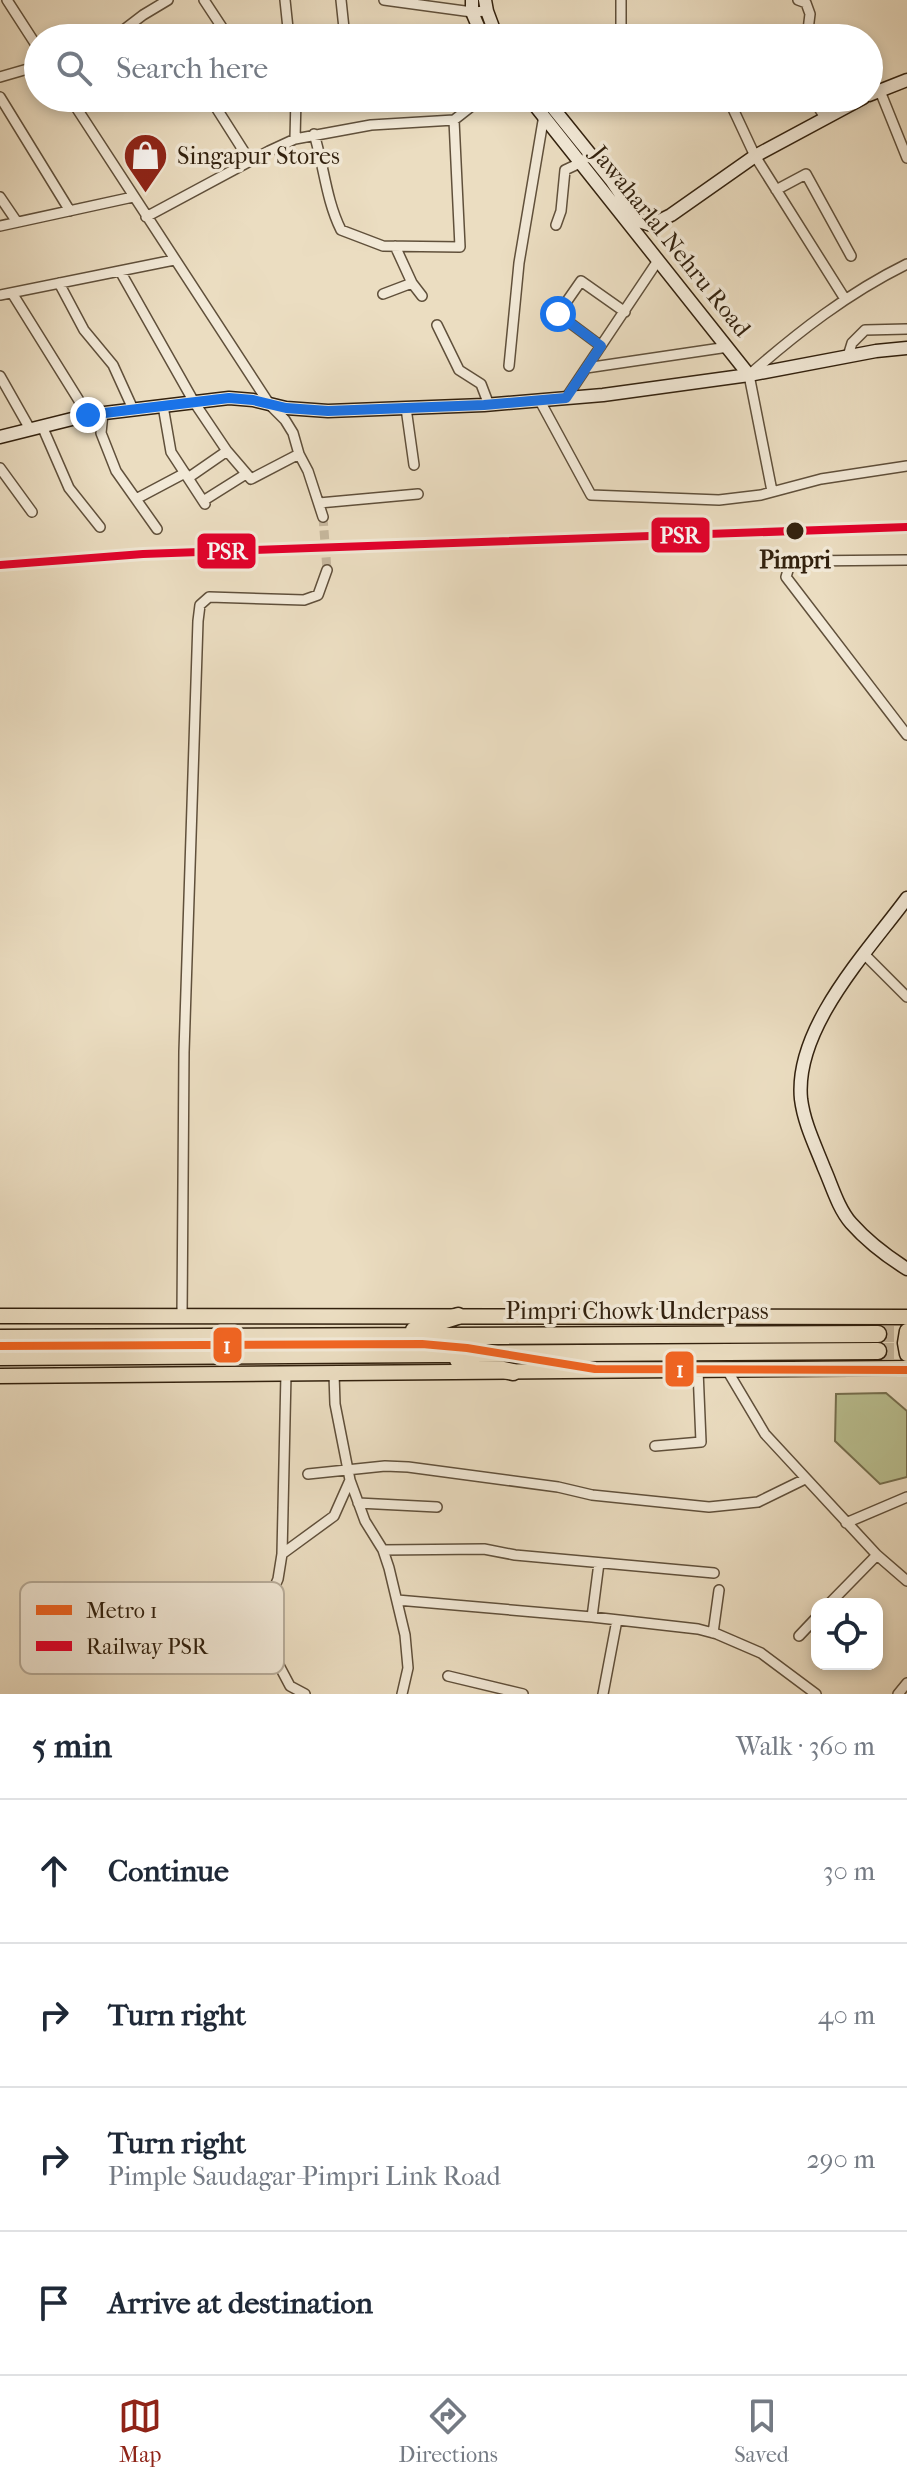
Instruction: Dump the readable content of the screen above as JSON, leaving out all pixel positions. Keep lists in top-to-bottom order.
{
  "streets": {
    "highway": ["Pimpri Chowk Underpass"],
    "street": ["Jawaharlal Nehru Road"]
  },
  "places": {
    "shop": ["Singapur Stores"],
    "other": ["Pimpri"]
  },
  "lines": ["rail line PSR", "metro line 1"],
  "legend": ["Metro 1", "Railway PSR"],
  "page": {
    "search": "Search here",
    "heading": ["5 min", "Walk · 360 m"],
    "list": [
      ["Continue", "30 m"],
      ["Turn right", "40 m"],
      ["Turn right", "Pimple Saudagar-Pimpri Link Road", "290 m"],
      "Arrive at destination"
    ],
    "nav": ["Map", "Directions", "Saved"]
  }
}
